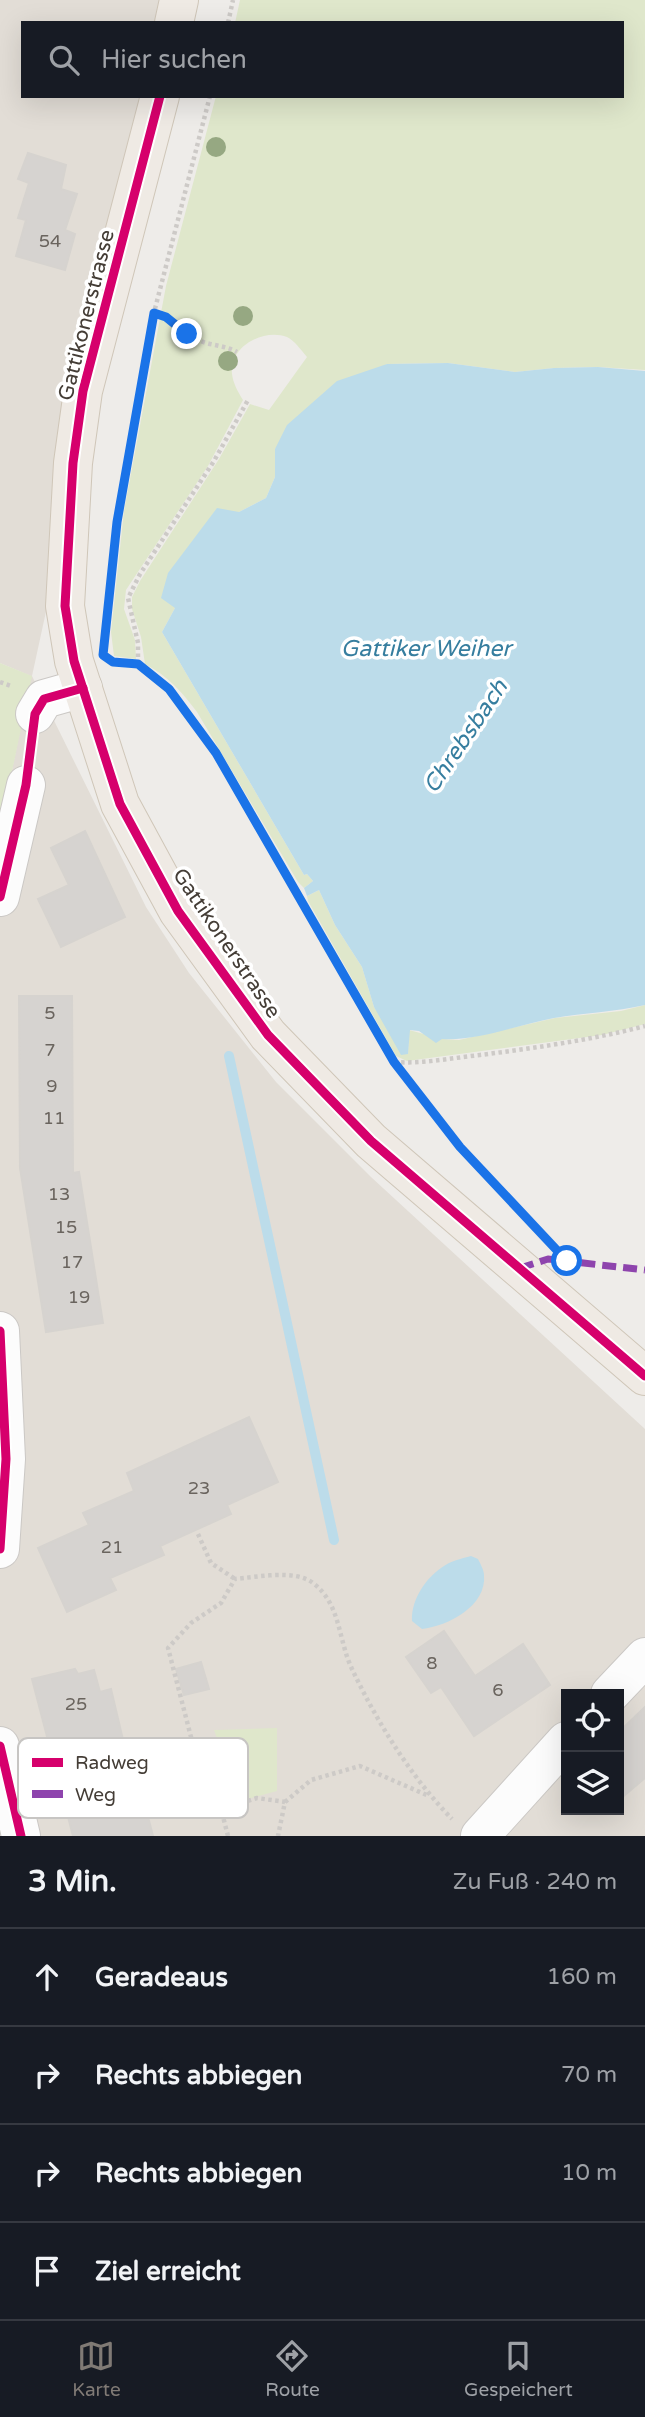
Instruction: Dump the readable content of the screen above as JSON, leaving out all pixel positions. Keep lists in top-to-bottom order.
{
  "streets": {
    "main road": ["Gattikonerstrasse"]
  },
  "water": ["Gattiker Weiher", "Chrebsbach"],
  "house_numbers": [
    "54",
    "5",
    "7",
    "9",
    "11",
    "13",
    "15",
    "17",
    "19",
    "23",
    "21",
    "8",
    "6",
    "25"
  ],
  "legend": ["Radweg", "Weg"],
  "page": {
    "search": "Hier suchen",
    "heading": ["3 Min.", "Zu Fuß · 240 m"],
    "list": [
      ["Geradeaus", "160 m"],
      ["Rechts abbiegen", "70 m"],
      ["Rechts abbiegen", "10 m"],
      "Ziel erreicht"
    ],
    "nav": ["Karte", "Route", "Gespeichert"]
  }
}
